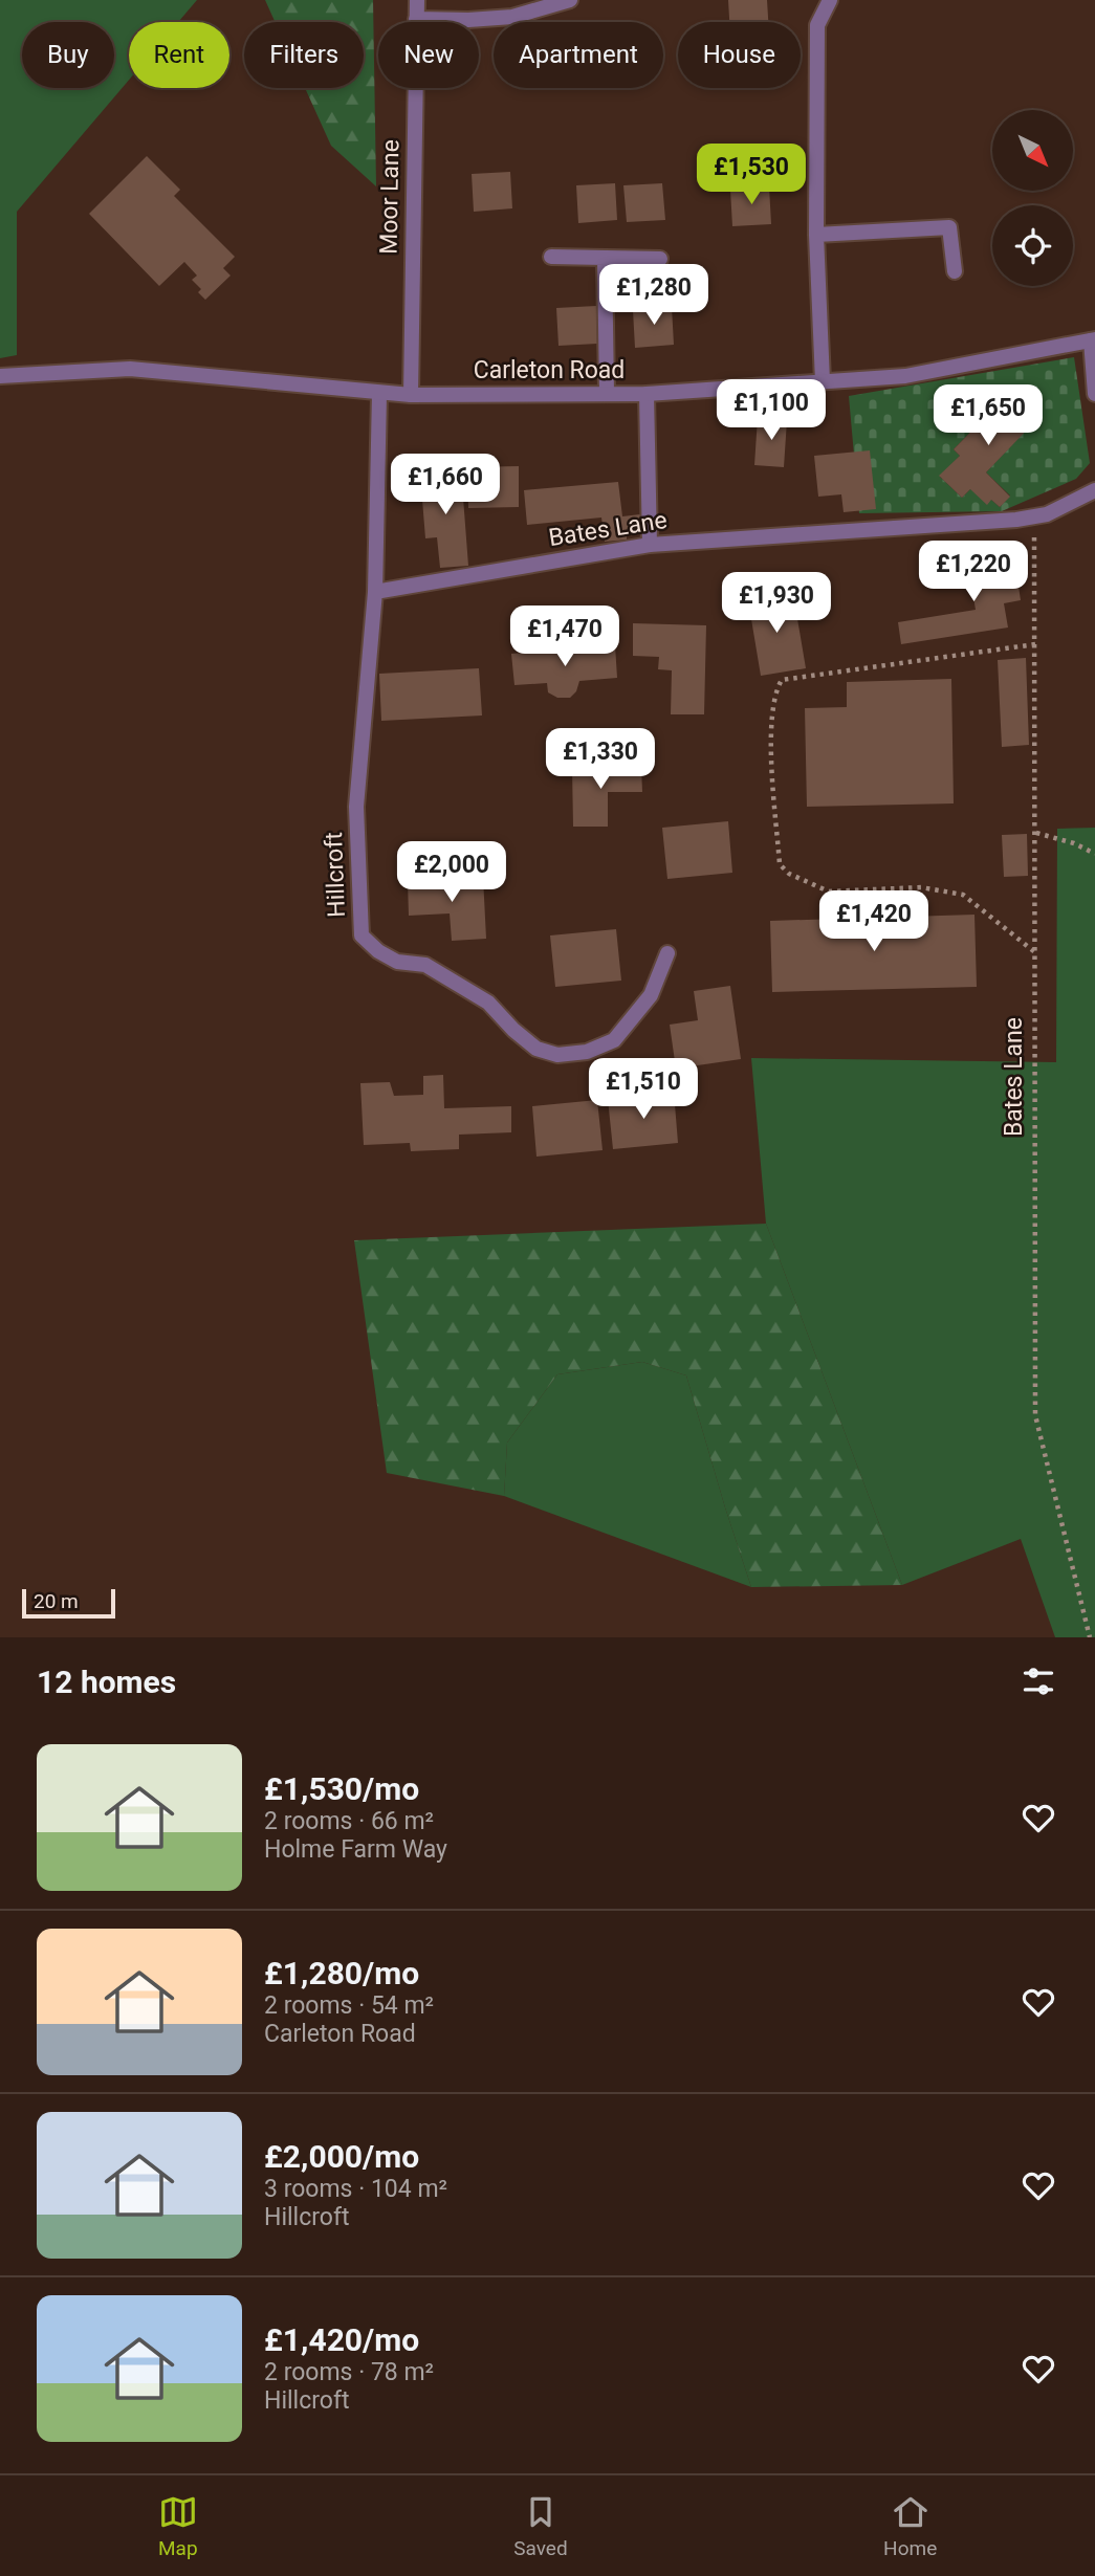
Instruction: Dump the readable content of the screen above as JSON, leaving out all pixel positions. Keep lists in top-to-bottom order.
{
  "streets": {
    "street": [
      "Moor Lane",
      "Carleton Road",
      "Bates Lane",
      "Hillcroft"
    ]
  },
  "crossings": [
    ["Moor Lane", "Carleton Road"],
    ["Bates Lane", "Hillcroft"]
  ],
  "scale_bar": "20 m",
  "north": "bottom right",
  "page": {
    "chip": [
      "Buy",
      "Rent",
      "Filters",
      "New",
      "Apartment",
      "House"
    ],
    "price": [
      "£1,530",
      "£1,280",
      "£1,100",
      "£1,650",
      "£1,660",
      "£1,220",
      "£1,930",
      "£1,470",
      "£1,330",
      "£2,000",
      "£1,420",
      "£1,510"
    ],
    "scale": "20 m",
    "heading": "12 homes",
    "list": [
      {
        "name": "£1,530/mo",
        "note": "2 rooms · 66 m² · Holme Farm Way"
      },
      {
        "name": "£1,280/mo",
        "note": "2 rooms · 54 m² · Carleton Road"
      },
      {
        "name": "£2,000/mo",
        "note": "3 rooms · 104 m² · Hillcroft"
      },
      {
        "name": "£1,420/mo",
        "note": "2 rooms · 78 m² · Hillcroft"
      }
    ],
    "tabs": ["Map", "Saved", "Home"]
  }
}
